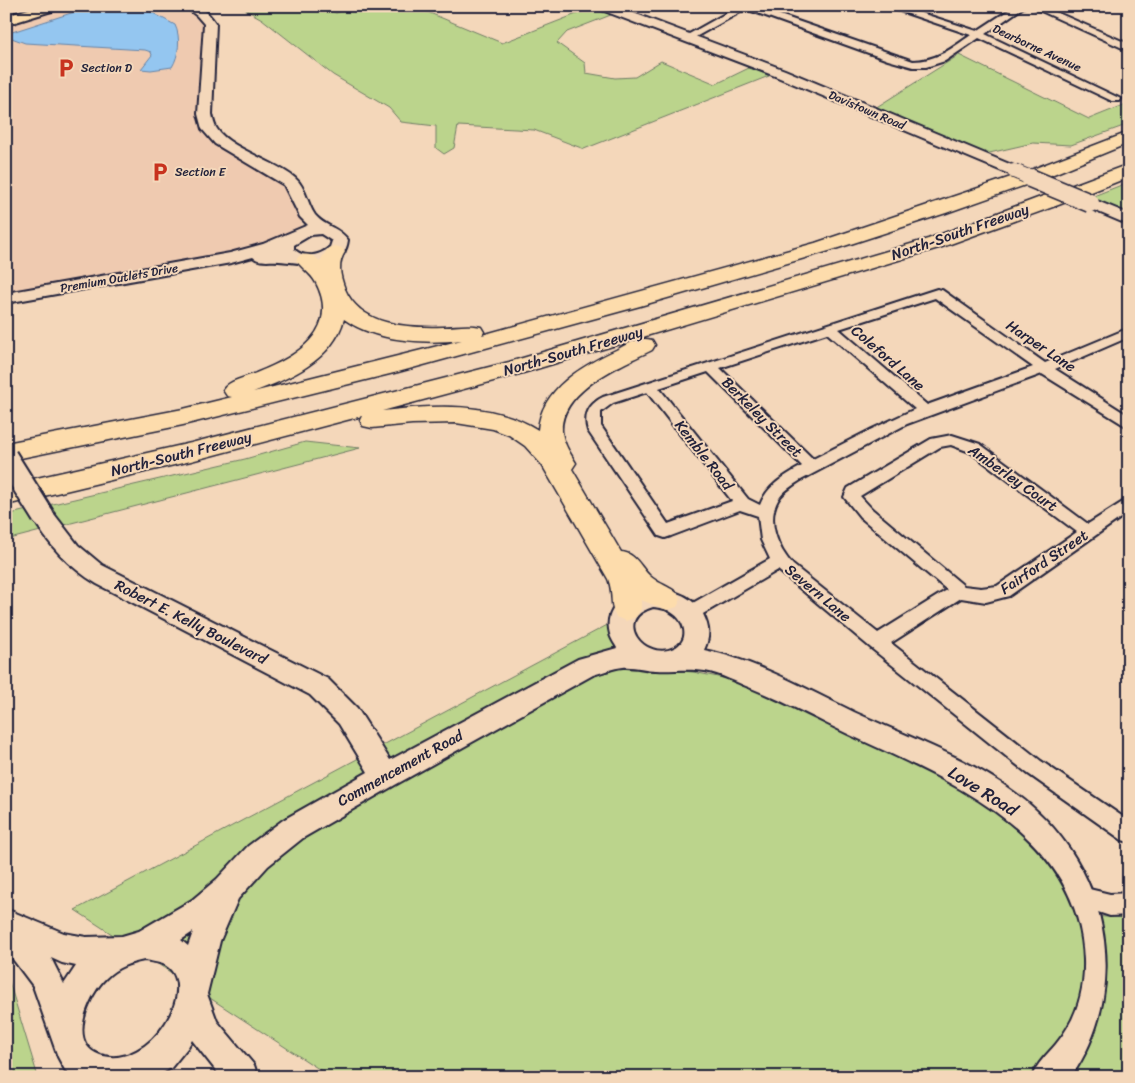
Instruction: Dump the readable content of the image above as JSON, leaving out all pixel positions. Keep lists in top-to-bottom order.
{
  "streets": {
    "highway": ["North-South Freeway"],
    "street": [
      "Dearborne Avenue",
      "Davistown Road",
      "Premium Outlets Drive",
      "Harper Lane",
      "Coleford Lane",
      "Berkeley Street",
      "Kemble Road",
      "Amberley Court",
      "Fairford Street",
      "Severn Lane",
      "Robert E. Kelly Boulevard",
      "Commencement Road",
      "Love Road"
    ]
  },
  "crossings": [
    ["Kemble Road", "Severn Lane"],
    ["Amberley Court", "Fairford Street"],
    ["Robert E. Kelly Boulevard", "Commencement Road"],
    ["Commencement Road", "Love Road"]
  ],
  "places": {
    "parking": ["Section D", "Section E"]
  }
}
